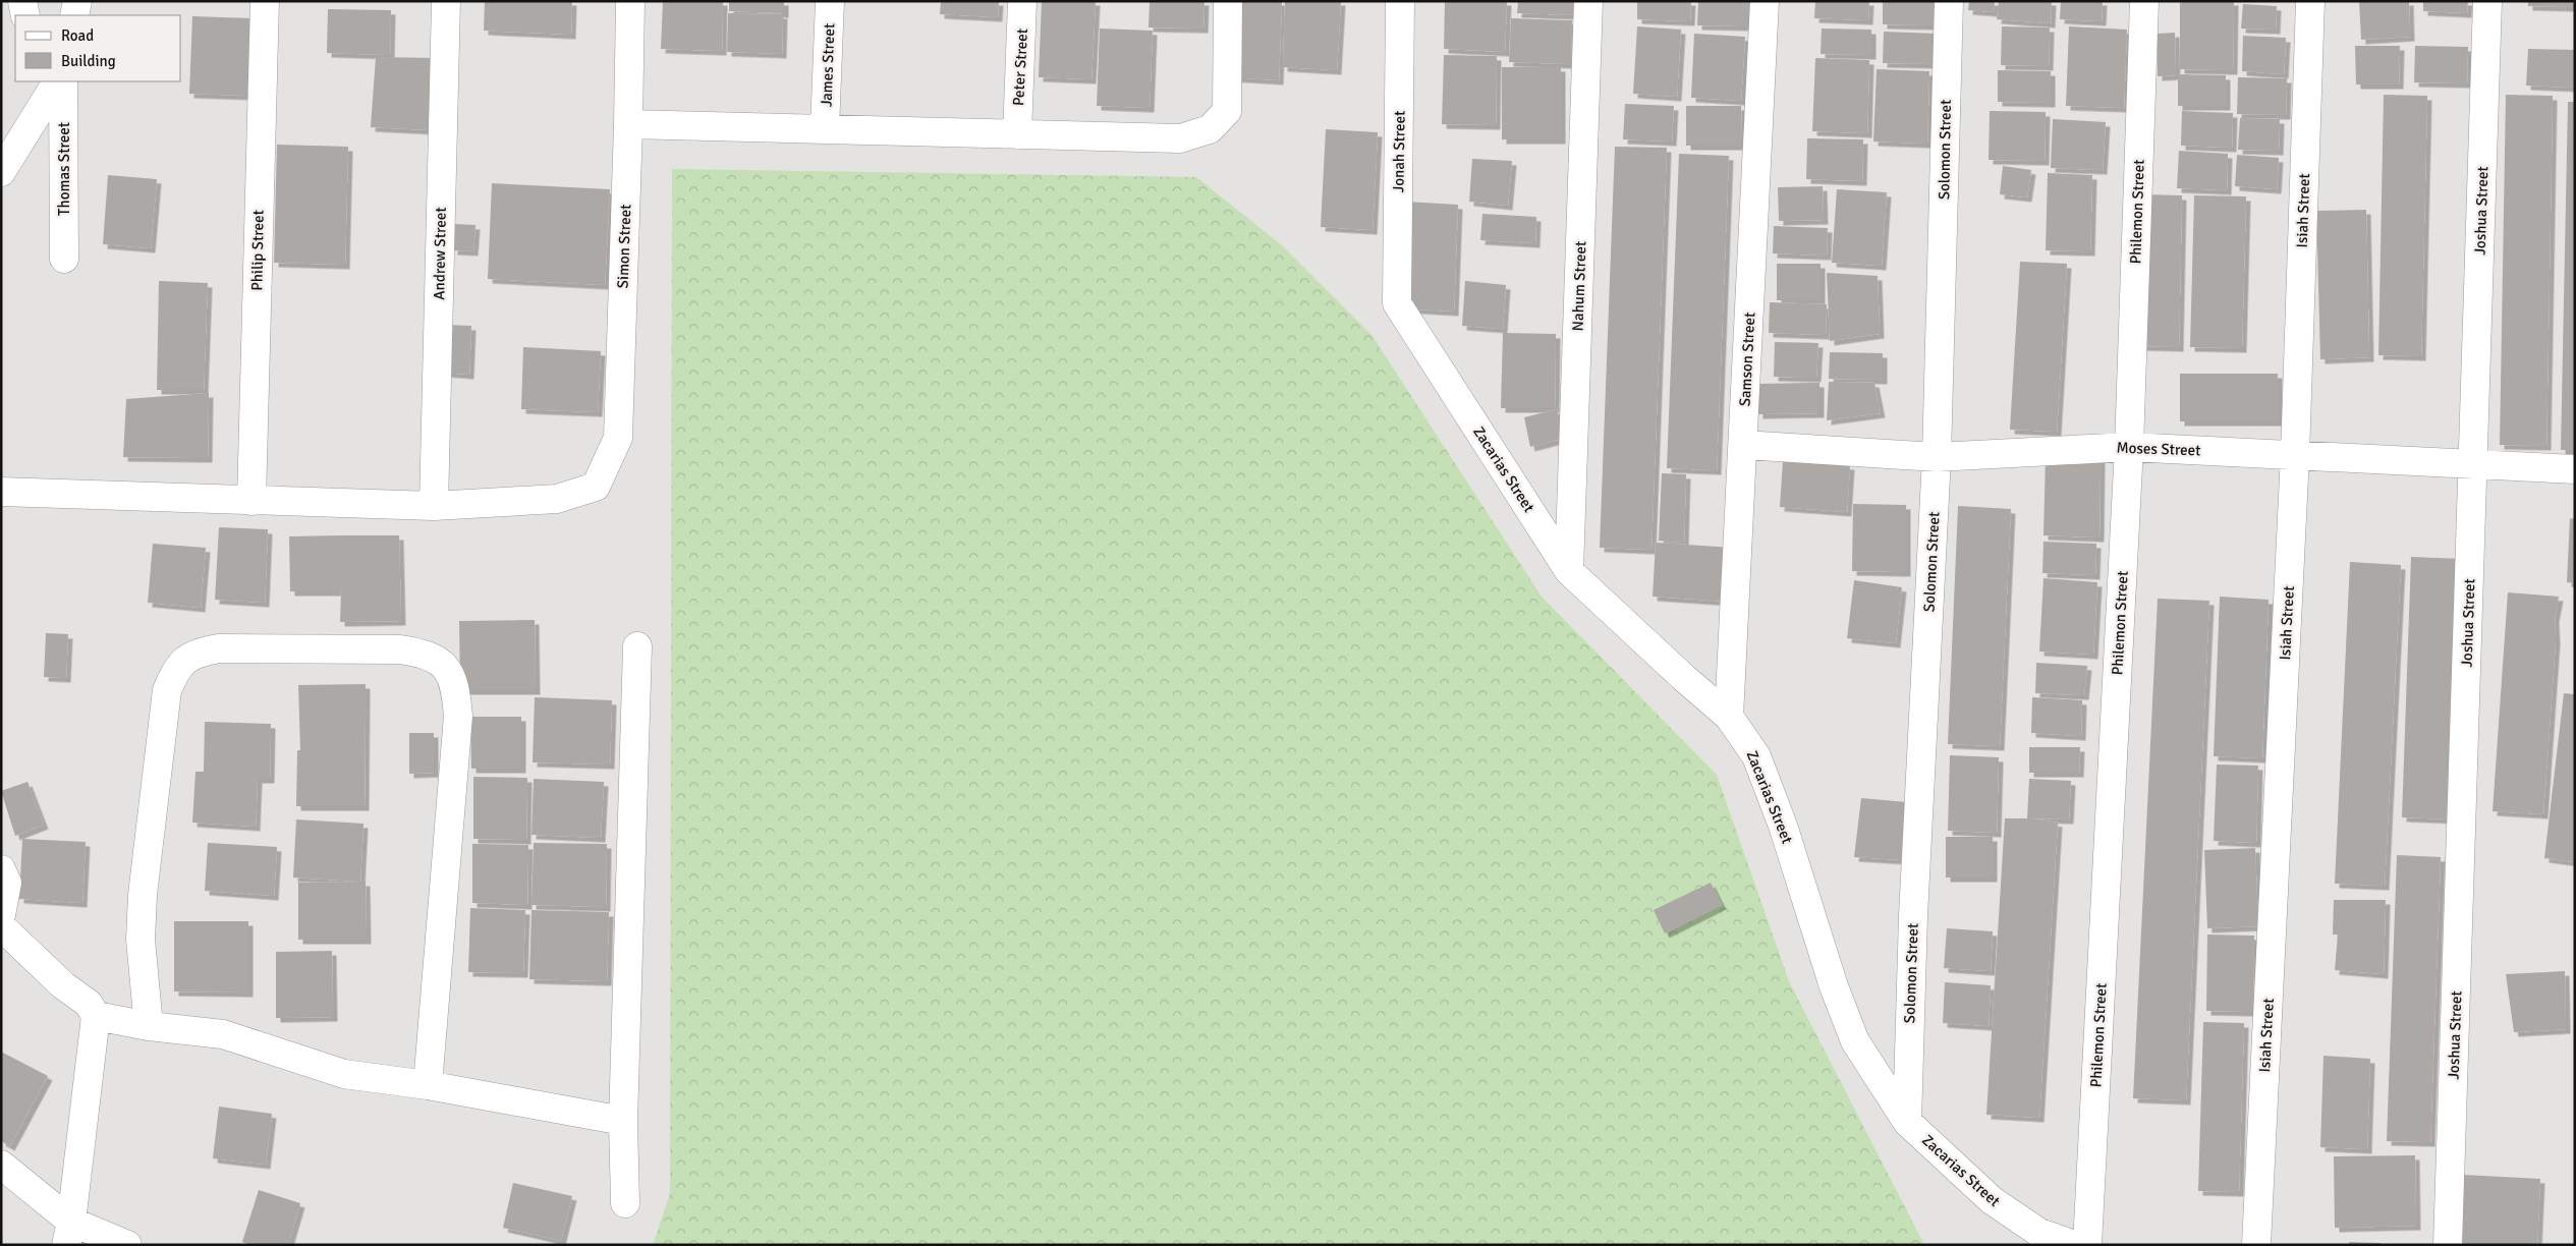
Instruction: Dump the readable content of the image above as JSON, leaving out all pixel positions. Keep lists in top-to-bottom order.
{
  "streets": {
    "street": [
      "James Street",
      "Peter Street",
      "Solomon Street",
      "Jonah Street",
      "Thomas Street",
      "Isiah Street",
      "Joshua Street",
      "Philemon Street",
      "Simon Street",
      "Philip Street",
      "Andrew Street",
      "Nahum Street",
      "Samson Street",
      "Moses Street",
      "Zacarias Street"
    ]
  },
  "crossings": [
    ["Solomon Street", "Moses Street"],
    ["Solomon Street", "Zacarias Street"],
    ["Jonah Street", "Zacarias Street"],
    ["Isiah Street", "Moses Street"],
    ["Joshua Street", "Moses Street"],
    ["Philemon Street", "Moses Street"],
    ["Simon Street", "Andrew Street"],
    ["Nahum Street", "Zacarias Street"],
    ["Samson Street", "Moses Street"],
    ["Samson Street", "Zacarias Street"]
  ],
  "legend": ["Road", "Building"]
}
